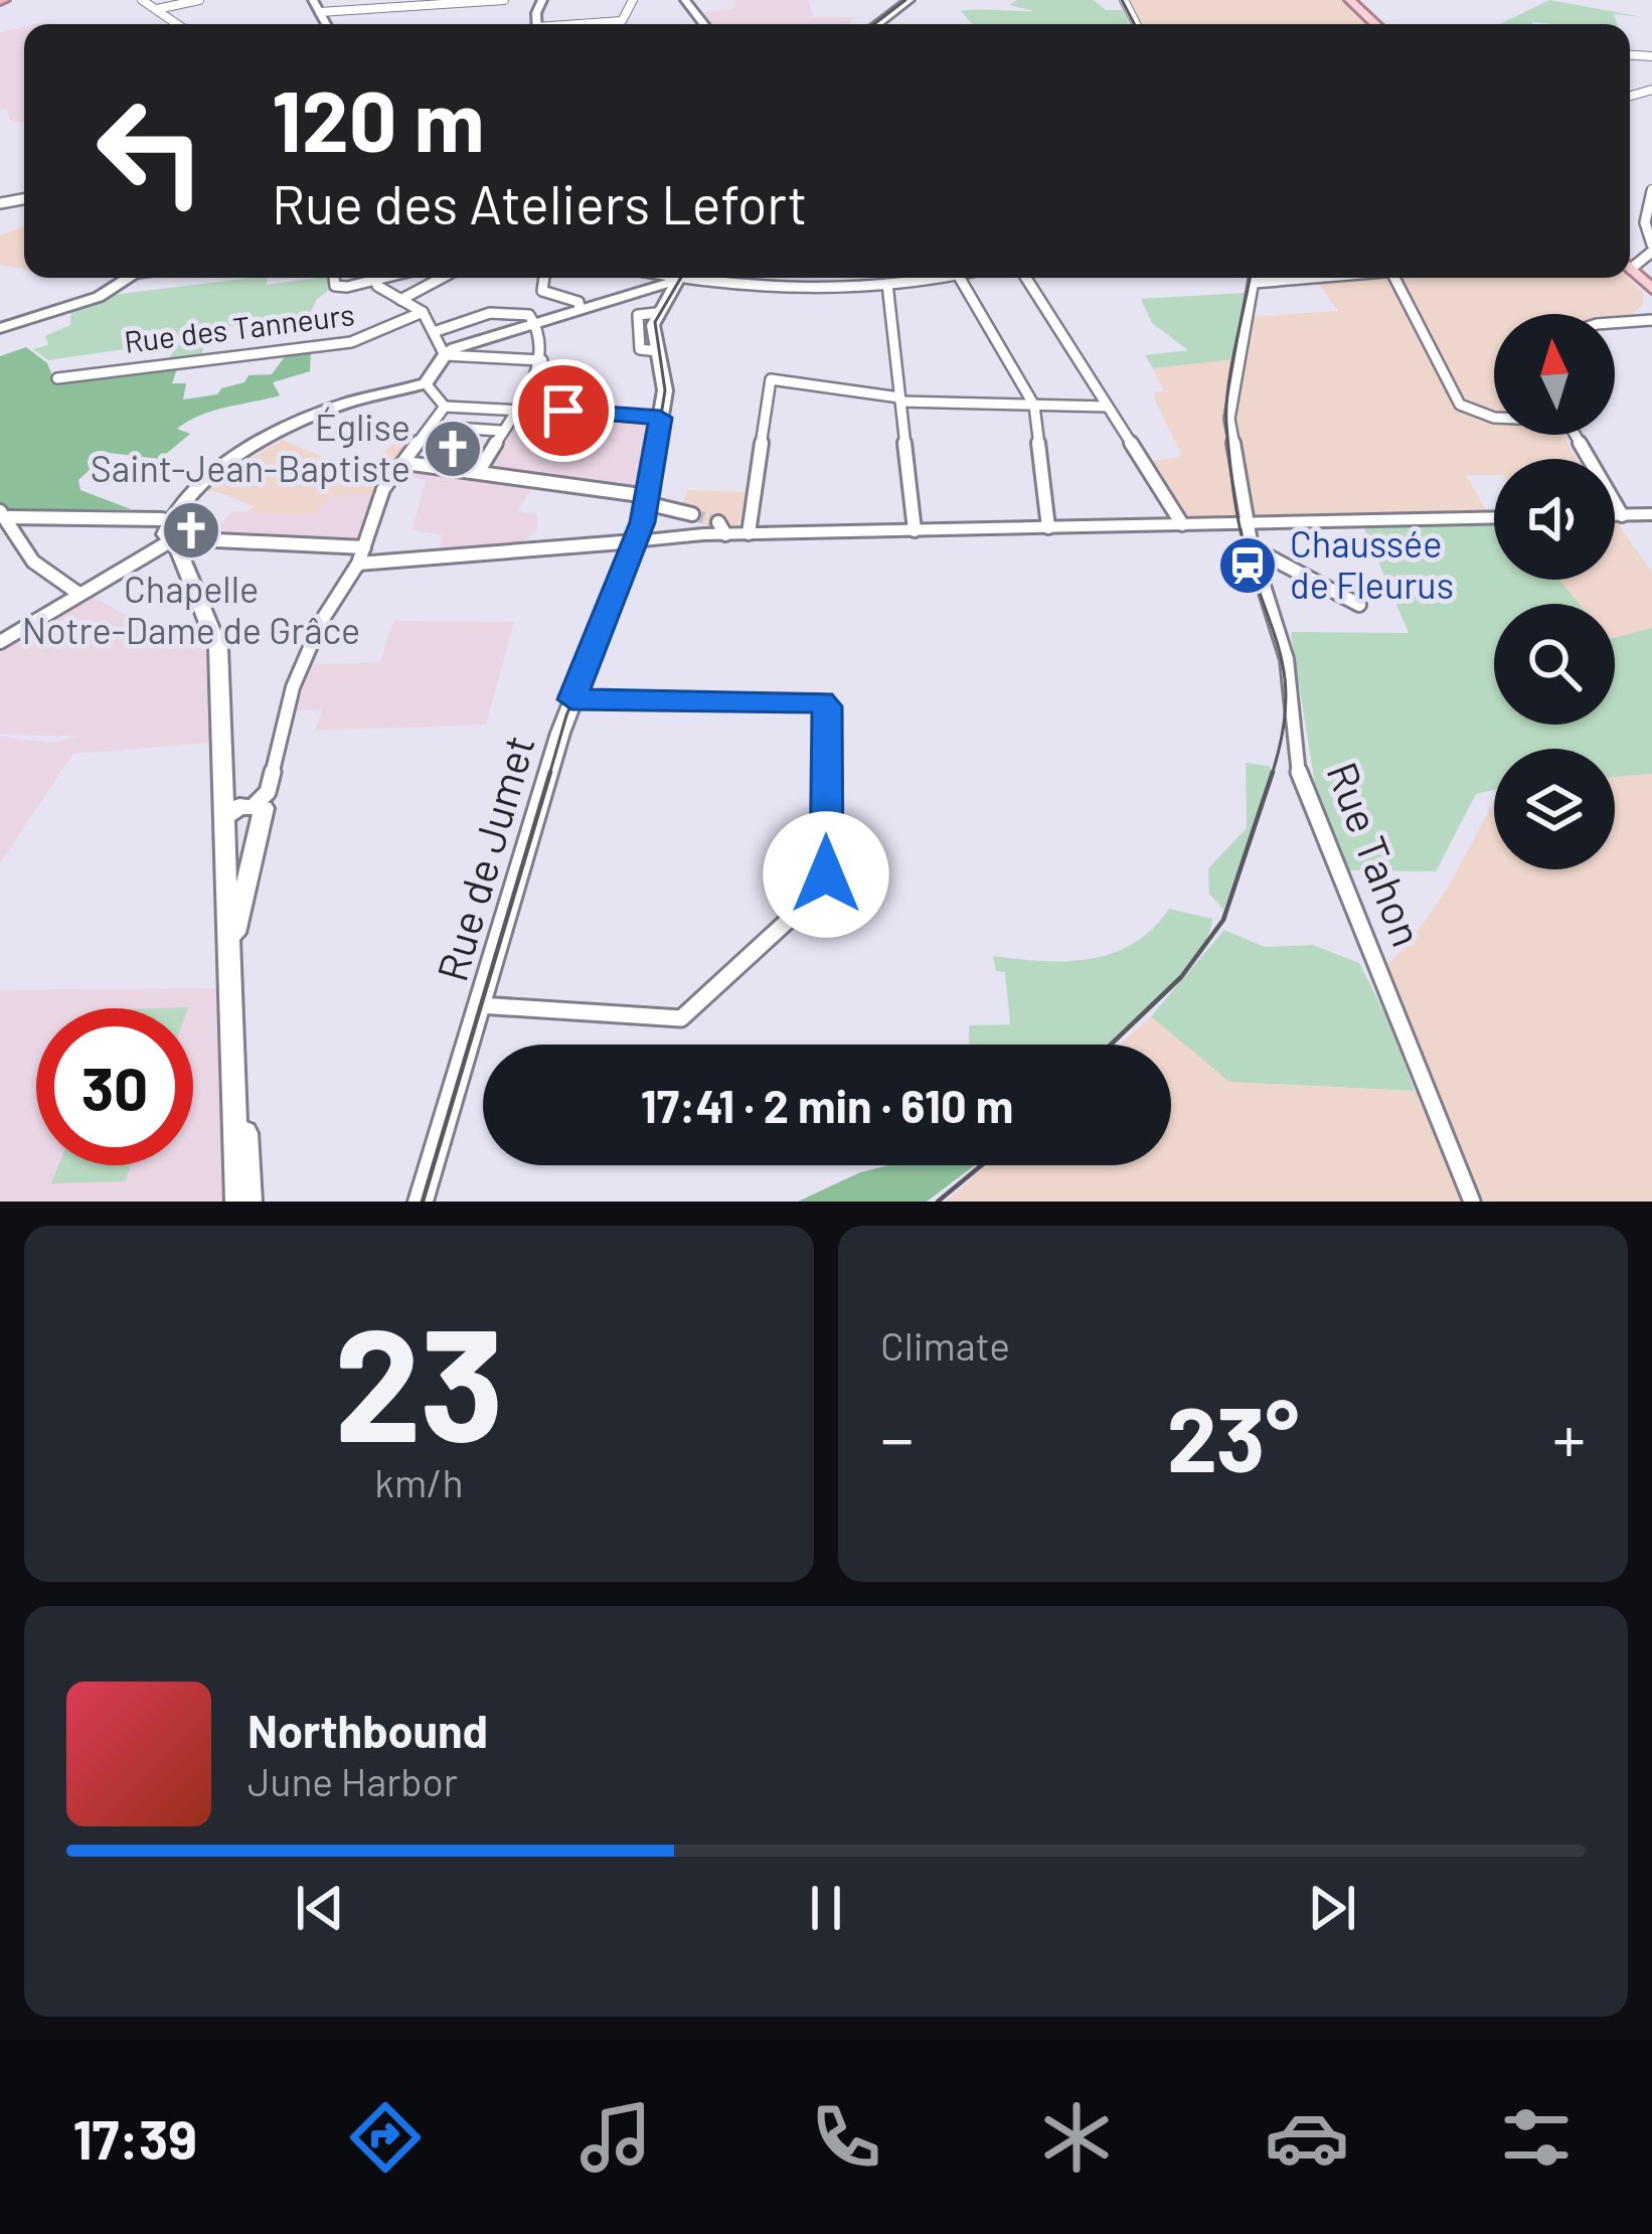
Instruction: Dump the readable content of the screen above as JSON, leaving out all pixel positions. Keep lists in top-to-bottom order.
{
  "streets": {
    "main road": ["Rue de Jumet"],
    "street": ["Rue des Tanneurs", "Rue Tahon"]
  },
  "places": {
    "church": ["Église Saint-Jean-Baptiste", "Chapelle Notre-Dame de Grâce"],
    "station": ["Chaussée de Fleurus"]
  },
  "north": "top",
  "page": {
    "turn": ["120 m", "Rue des Ateliers Lefort"],
    "limit": "30",
    "trip": "17:41 · 2 min · 610 m",
    "tile": [
      ["23", "km/h"],
      "Climate"
    ],
    "heat": ["−", "23°", "+"],
    "song": ["Northbound", "June Harbor"],
    "tabs": "17:39"
  }
}
